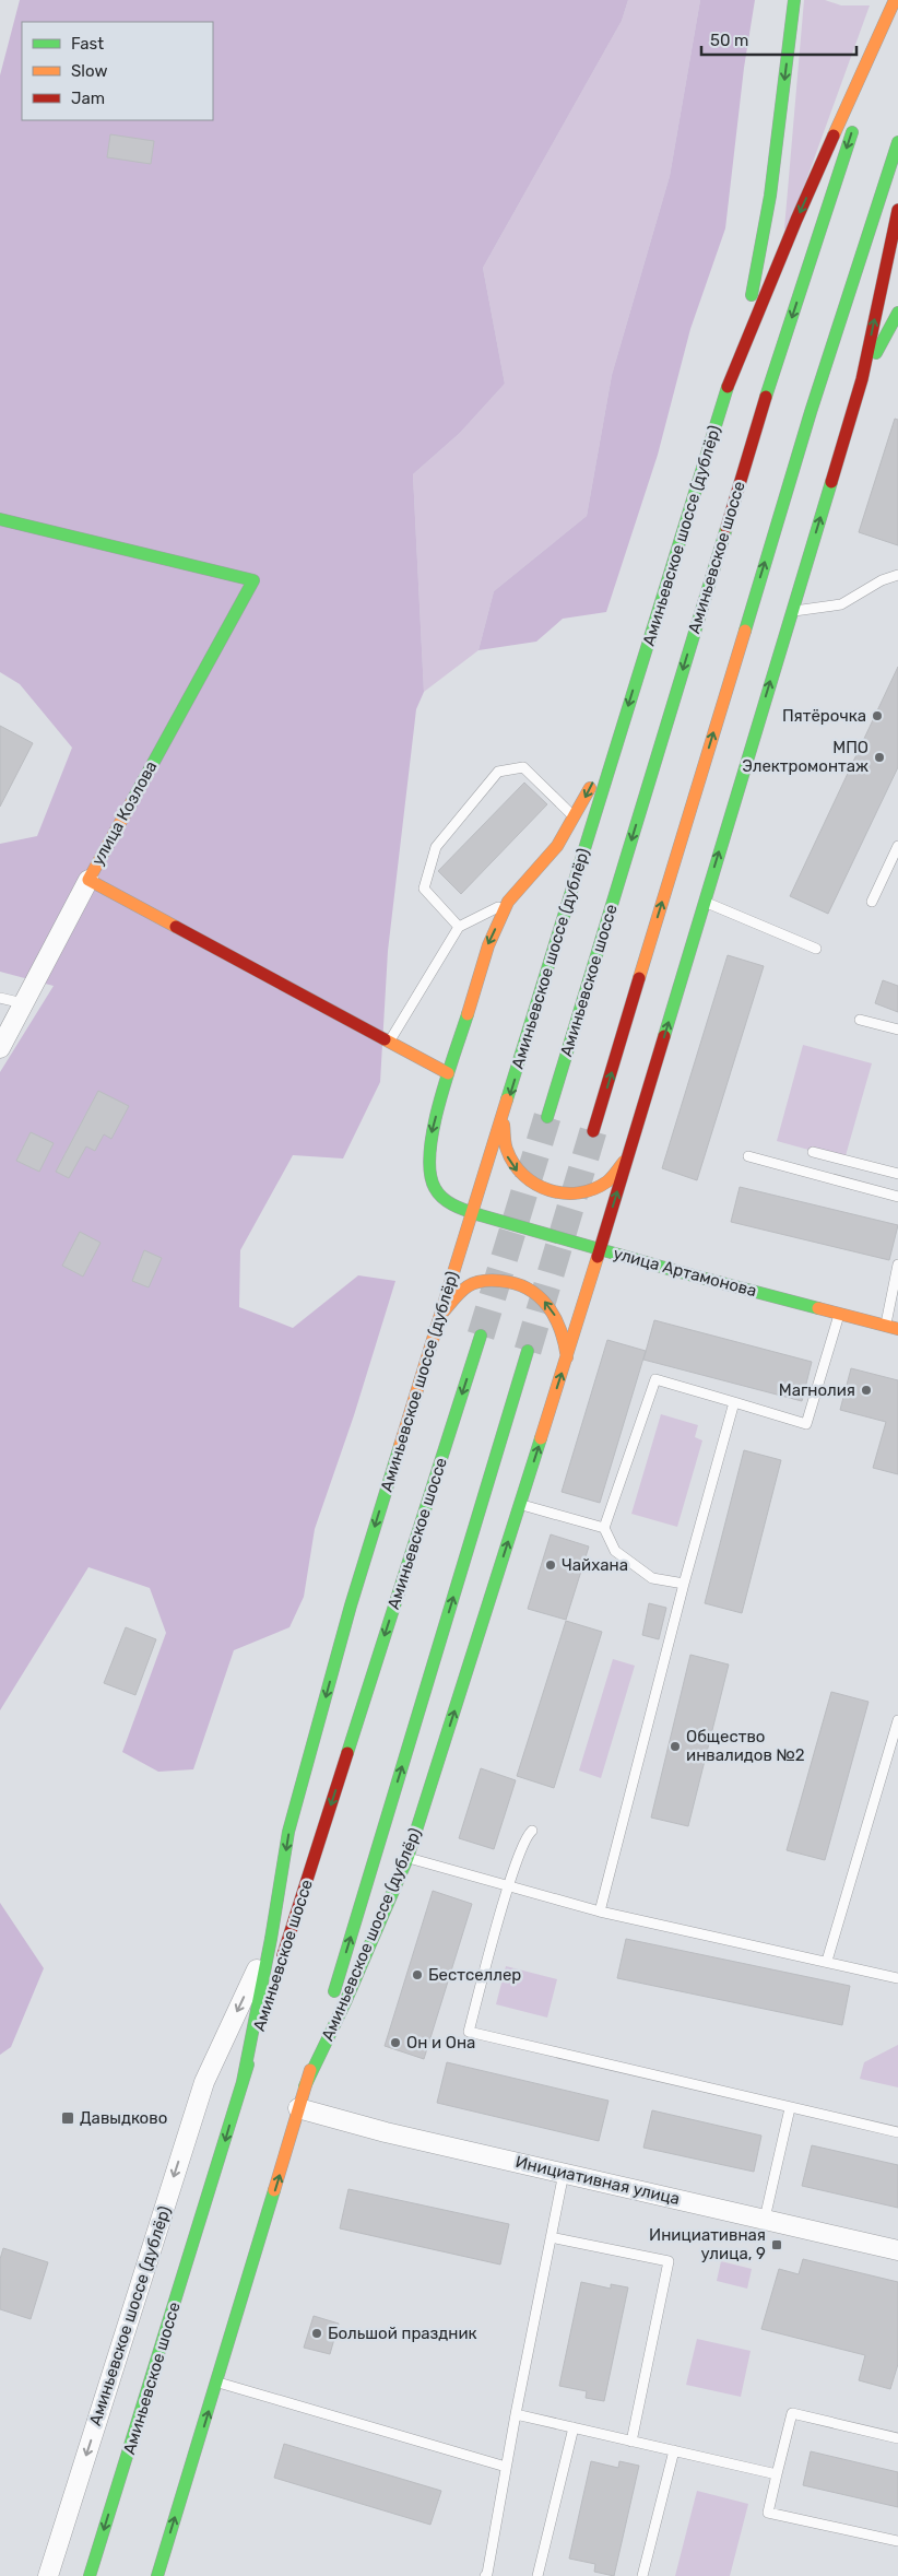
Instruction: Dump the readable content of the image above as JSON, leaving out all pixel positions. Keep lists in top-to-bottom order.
{
  "streets": {
    "main road": [
      "Аминьевское шоссе (дублёр)",
      "Аминьевское шоссе",
      "улица Козлова",
      "улица Артамонова"
    ],
    "street": ["Инициативная улица"]
  },
  "crossings": [
    ["Аминьевское шоссе (дублёр)", "Аминьевское шоссе"],
    ["Аминьевское шоссе (дублёр)", "улица Артамонова"]
  ],
  "one_way": ["улица Артамонова"],
  "places": {
    "other": [
      "Пятёрочка",
      "МПО Электромонтаж",
      "Магнолия",
      "Чайхана",
      "Общество инвалидов №2",
      "Бестселлер",
      "Он и Она",
      "Большой праздник"
    ],
    "transit": ["Давыдково", "Инициативная улица, 9"]
  },
  "legend": ["Fast", "Slow", "Jam"],
  "scale_bar": "50 m"
}
